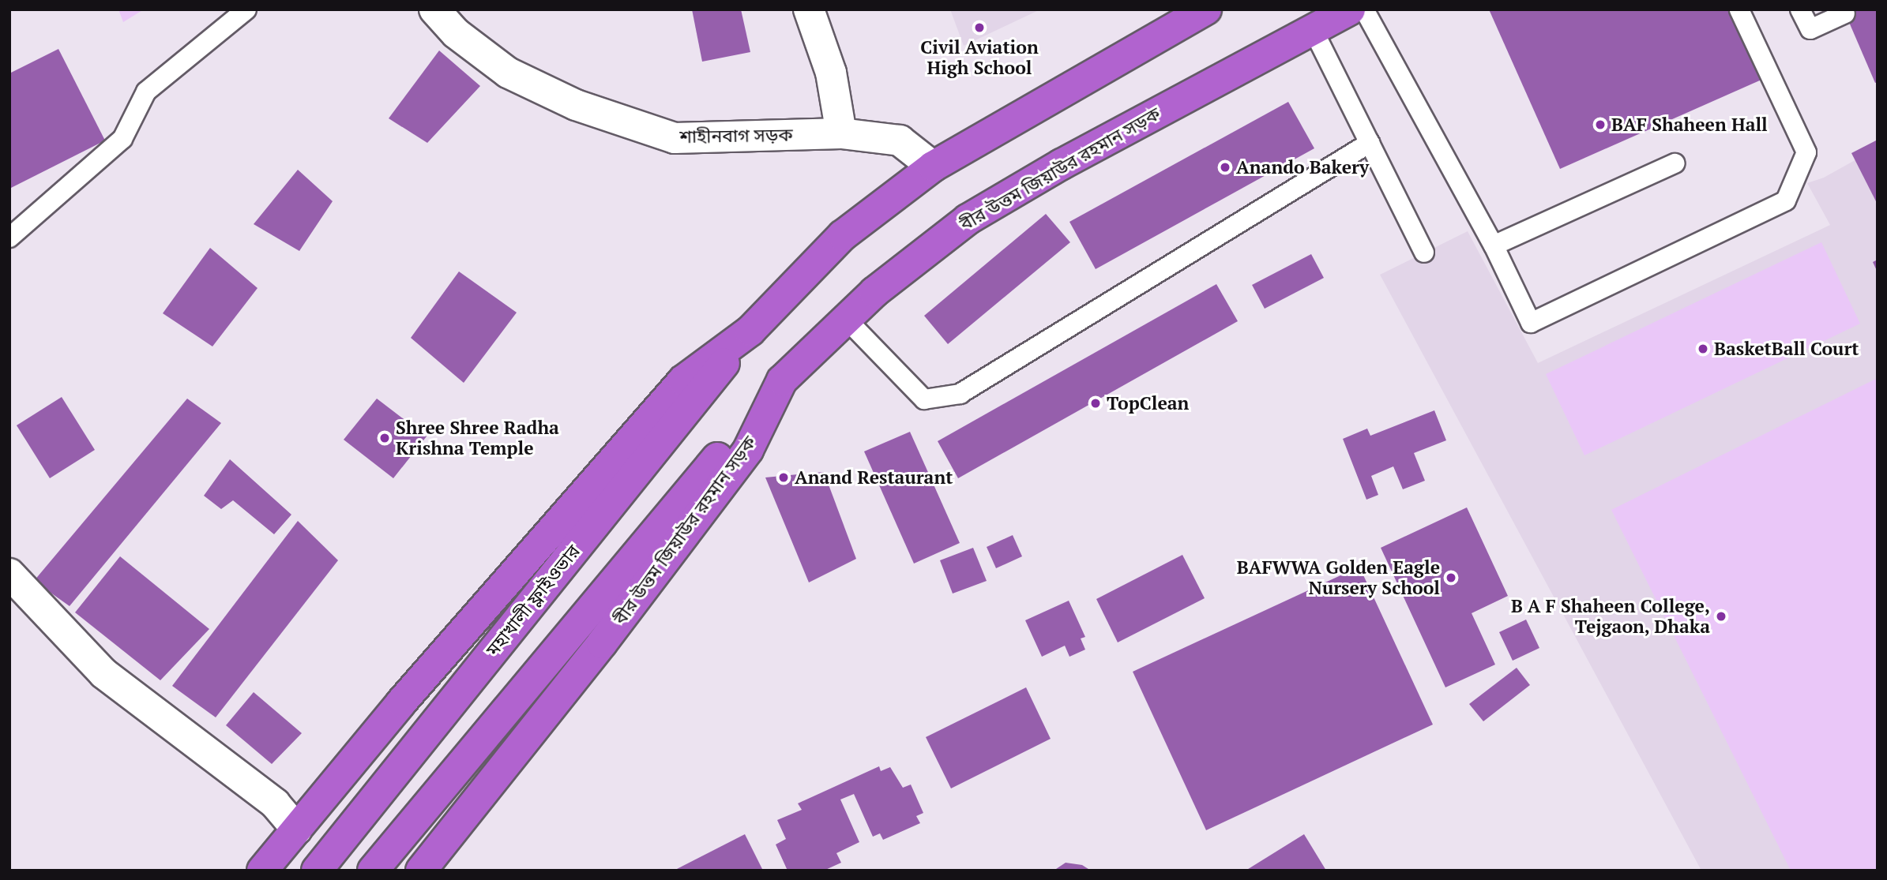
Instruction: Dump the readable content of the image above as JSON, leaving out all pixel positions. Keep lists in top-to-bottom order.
{
  "streets": {
    "highway": ["বীর উত্তম জিয়াউর রহমান সড়ক", "মহাখালী ফ্লাইওভার"],
    "street": ["শাহীনবাগ সড়ক"]
  },
  "places": [
    "Civil Aviation High School",
    "BAF Shaheen Hall",
    "Anando Bakery",
    "BasketBall Court",
    "TopClean",
    "Shree Shree Radha Krishna Temple",
    "Anand Restaurant",
    "BAFWWA Golden Eagle Nursery School",
    "B A F Shaheen College, Tejgaon, Dhaka"
  ]
}
